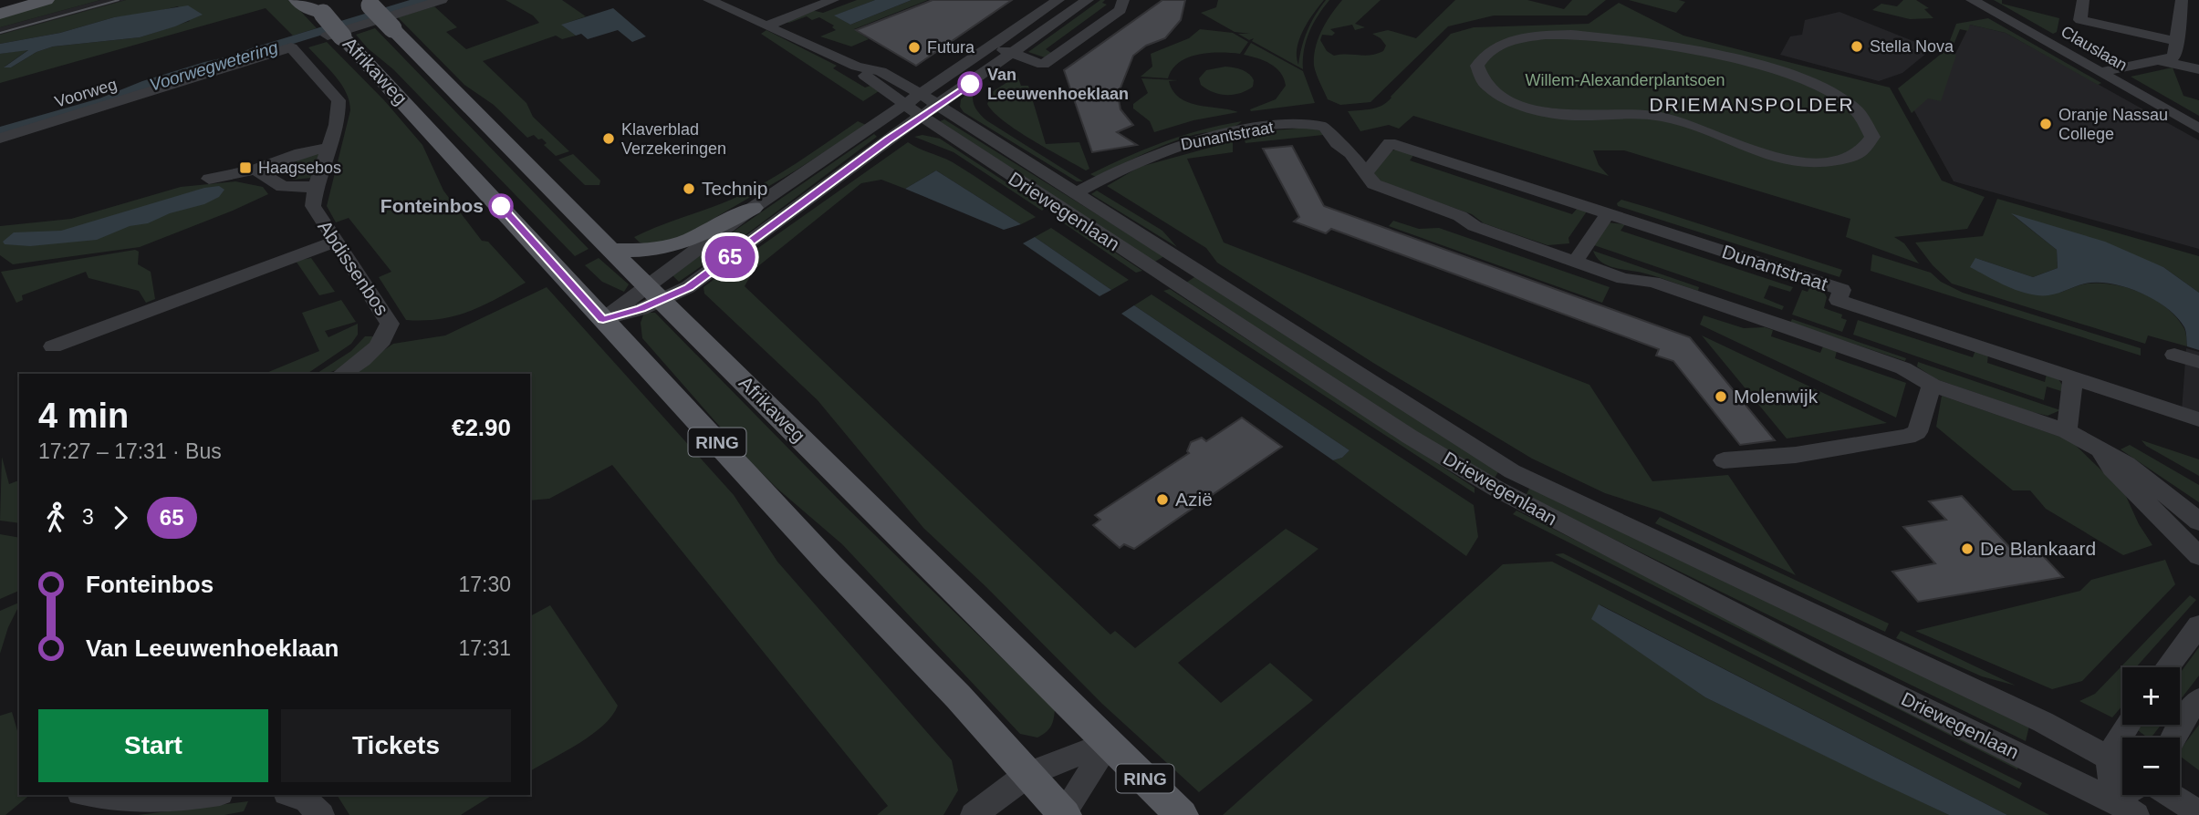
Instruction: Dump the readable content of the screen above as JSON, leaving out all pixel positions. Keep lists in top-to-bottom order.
{
  "streets": {
    "main road": ["Afrikaweg", "RING"],
    "street": [
      "Clauslaan",
      "Voorweg",
      "Dunantstraat",
      "Driewegenlaan",
      "Abdissenbos"
    ]
  },
  "crossings": [
    ["Voorweg", "Abdissenbos"],
    ["Dunantstraat", "Driewegenlaan"]
  ],
  "districts": ["DRIEMANSPOLDER"],
  "water": ["Voorwegwetering"],
  "parks": ["Willem-Alexanderplantsoen"],
  "places": {
    "other": [
      "Stella Nova",
      "Futura",
      "Van Leeuwenhoeklaan",
      "Oranje Nassau College",
      "Klaverblad Verzekeringen",
      "Technip",
      "Fonteinbos",
      "Molenwijk",
      "Azië",
      "De Blankaard"
    ],
    "transit": ["Haagsebos"]
  },
  "lines": ["bus line 65"],
  "page": {
    "on_map": "65",
    "heading": ["4 min", "17:27 – 17:31 · Bus", "€2.90"],
    "legs": ["3", "65"],
    "list": [
      {
        "name": "Fonteinbos",
        "value": "17:30"
      },
      {
        "name": "Van Leeuwenhoeklaan",
        "value": "17:31"
      }
    ],
    "map_buttons": ["+", "−"],
    "buttons": ["Start", "Tickets"]
  }
}
